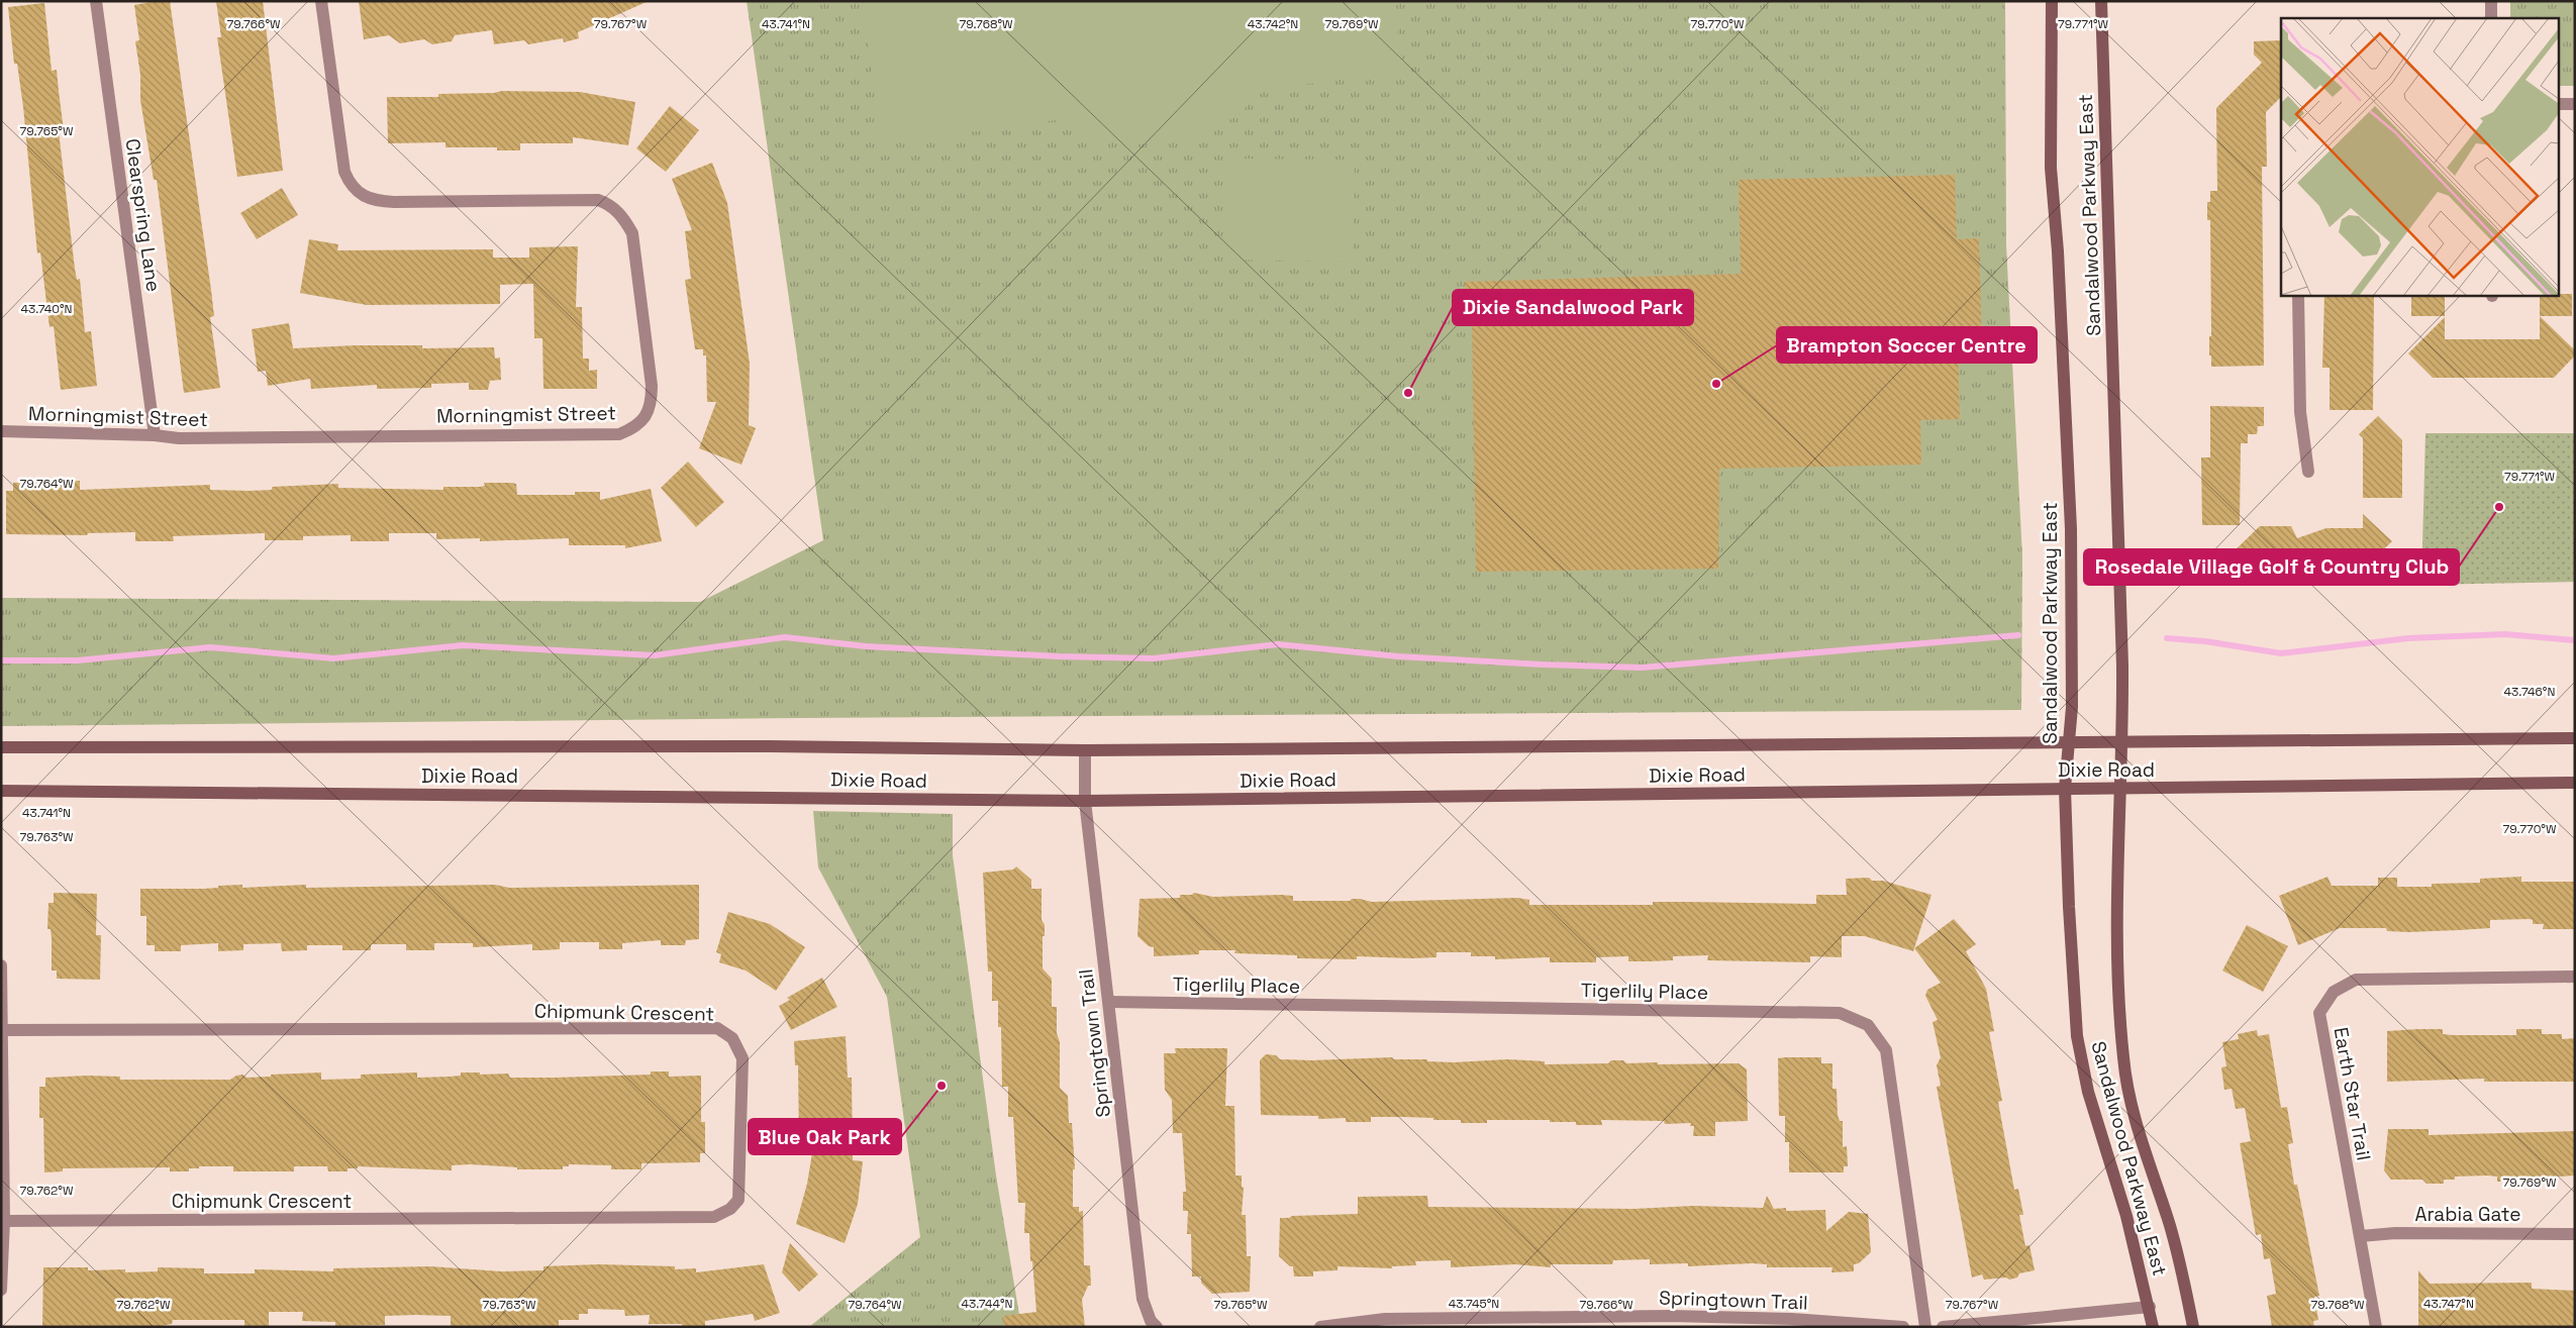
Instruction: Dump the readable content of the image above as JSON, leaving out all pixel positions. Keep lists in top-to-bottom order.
{
  "streets": {
    "main road": ["Sandalwood Parkway East", "Dixie Road"],
    "street": [
      "Clearspring Lane",
      "Morningmist Street",
      "Tigerlily Place",
      "Chipmunk Crescent",
      "Springtown Trail",
      "Earth Star Trail",
      "Arabia Gate"
    ]
  },
  "crossings": [
    ["Clearspring Lane", "Morningmist Street"],
    ["Sandalwood Parkway East", "Dixie Road"],
    ["Dixie Road", "Springtown Trail"],
    ["Tigerlily Place", "Springtown Trail"],
    ["Earth Star Trail", "Arabia Gate"]
  ],
  "places": [
    "Brampton Soccer Centre",
    "Dixie Sandalwood Park",
    "Rosedale Village Golf & Country Club",
    "Blue Oak Park"
  ],
  "coordinates": [
    "79.766°W",
    "79.767°W",
    "79.768°W",
    "79.769°W",
    "79.770°W",
    "79.771°W",
    "43.741°N",
    "43.742°N",
    "79.765°W",
    "43.740°N",
    "79.764°W",
    "43.746°N",
    "79.763°W",
    "79.762°W",
    "43.744°N",
    "43.745°N",
    "43.747°N"
  ]
}
